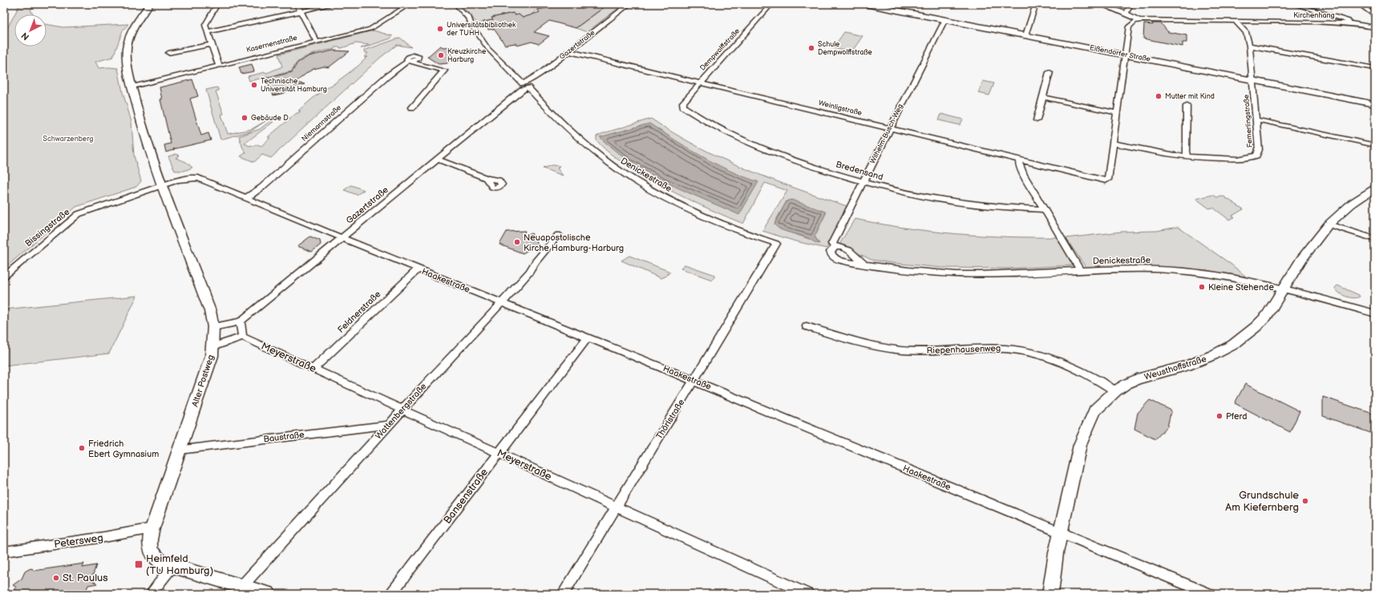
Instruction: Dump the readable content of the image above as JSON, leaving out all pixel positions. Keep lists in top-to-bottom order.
{
  "streets": {
    "street": [
      "Kirchenhang",
      "Kasernenstraße",
      "Gazertstraße",
      "Dempwolffstraße",
      "Eißendorfer Straße",
      "Weinligstraße",
      "Femerlingstraße",
      "Niemannstraße",
      "Wilhelm-Busch-Weg",
      "Bredensand",
      "Denickestraße",
      "Bissingstraße",
      "Haakestraße",
      "Feldnerstraße",
      "Riepenhausenweg",
      "Meyerstraße",
      "Weusthoffstraße",
      "Alter Postweg",
      "Wattenbergstraße",
      "Thörlstraße",
      "Baustraße",
      "Bansenstraße",
      "Petersweg"
    ]
  },
  "crossings": [
    ["Kirchenhang", "Femerlingstraße"],
    ["Kasernenstraße", "Alter Postweg"],
    ["Gazertstraße", "Weinligstraße"],
    ["Gazertstraße", "Denickestraße"],
    ["Gazertstraße", "Haakestraße"],
    ["Gazertstraße", "Alter Postweg"],
    ["Dempwolffstraße", "Weinligstraße"],
    ["Dempwolffstraße", "Bredensand"],
    ["Eißendorfer Straße", "Femerlingstraße"],
    ["Eißendorfer Straße", "Wilhelm-Busch-Weg"],
    ["Weinligstraße", "Femerlingstraße"],
    ["Weinligstraße", "Wilhelm-Busch-Weg"],
    ["Niemannstraße", "Haakestraße"],
    ["Wilhelm-Busch-Weg", "Bredensand"],
    ["Wilhelm-Busch-Weg", "Denickestraße"],
    ["Denickestraße", "Weusthoffstraße"],
    ["Denickestraße", "Thörlstraße"],
    ["Bissingstraße", "Haakestraße"],
    ["Bissingstraße", "Alter Postweg"],
    ["Haakestraße", "Feldnerstraße"],
    ["Haakestraße", "Weusthoffstraße"],
    ["Haakestraße", "Alter Postweg"],
    ["Haakestraße", "Wattenbergstraße"],
    ["Haakestraße", "Thörlstraße"],
    ["Haakestraße", "Bansenstraße"],
    ["Feldnerstraße", "Meyerstraße"],
    ["Riepenhausenweg", "Weusthoffstraße"],
    ["Meyerstraße", "Wattenbergstraße"],
    ["Meyerstraße", "Thörlstraße"],
    ["Meyerstraße", "Bansenstraße"],
    ["Alter Postweg", "Wattenbergstraße"],
    ["Alter Postweg", "Baustraße"],
    ["Alter Postweg", "Petersweg"],
    ["Wattenbergstraße", "Baustraße"]
  ],
  "parks": ["Schwarzenberg"],
  "places": {
    "other": [
      "Universitätsbibliothek der TUHH",
      "Schule Dempwolffstraße",
      "Kreuzkirche Harburg",
      "Technische Universität Hamburg",
      "Mutter mit Kind",
      "Gebäude D",
      "Neuapostolische Kirche Hamburg-Harburg",
      "Kleine Stehende",
      "Pferd",
      "Friedrich Ebert Gymnasium",
      "Grundschule Am Kiefernberg",
      "St. Paulus"
    ],
    "transit": ["Heimfeld (TU Hamburg)"]
  },
  "north": "bottom left"
}
